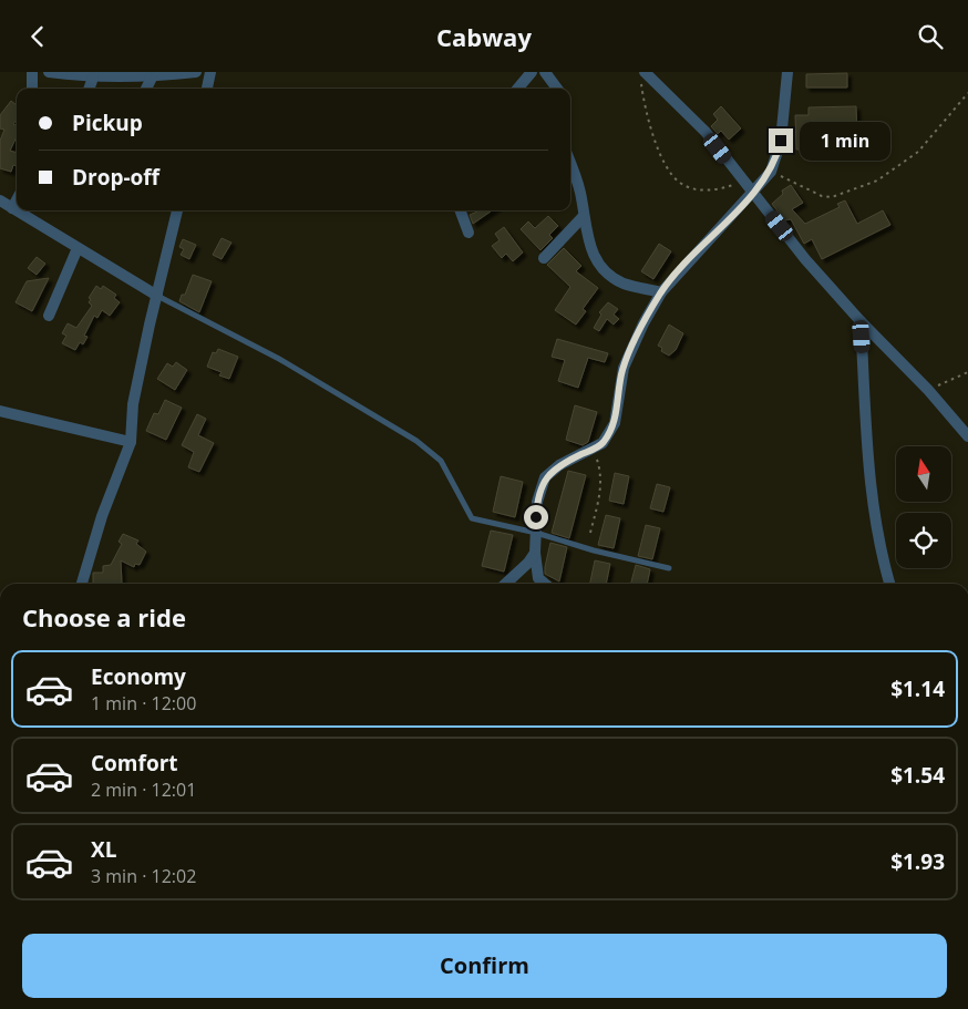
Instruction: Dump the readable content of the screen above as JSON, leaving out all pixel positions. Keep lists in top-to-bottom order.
{
  "north": "top",
  "page": {
    "header": "Cabway",
    "banner": ["Pickup", "Drop-off"],
    "bubble": "1 min",
    "heading": "Choose a ride",
    "list": [
      {
        "name": "Economy",
        "note": "1 min · 12:00",
        "value": "$1.14"
      },
      {
        "name": "Comfort",
        "note": "2 min · 12:01",
        "value": "$1.54"
      },
      {
        "name": "XL",
        "note": "3 min · 12:02",
        "value": "$1.93"
      }
    ],
    "buttons": "Confirm"
  }
}
